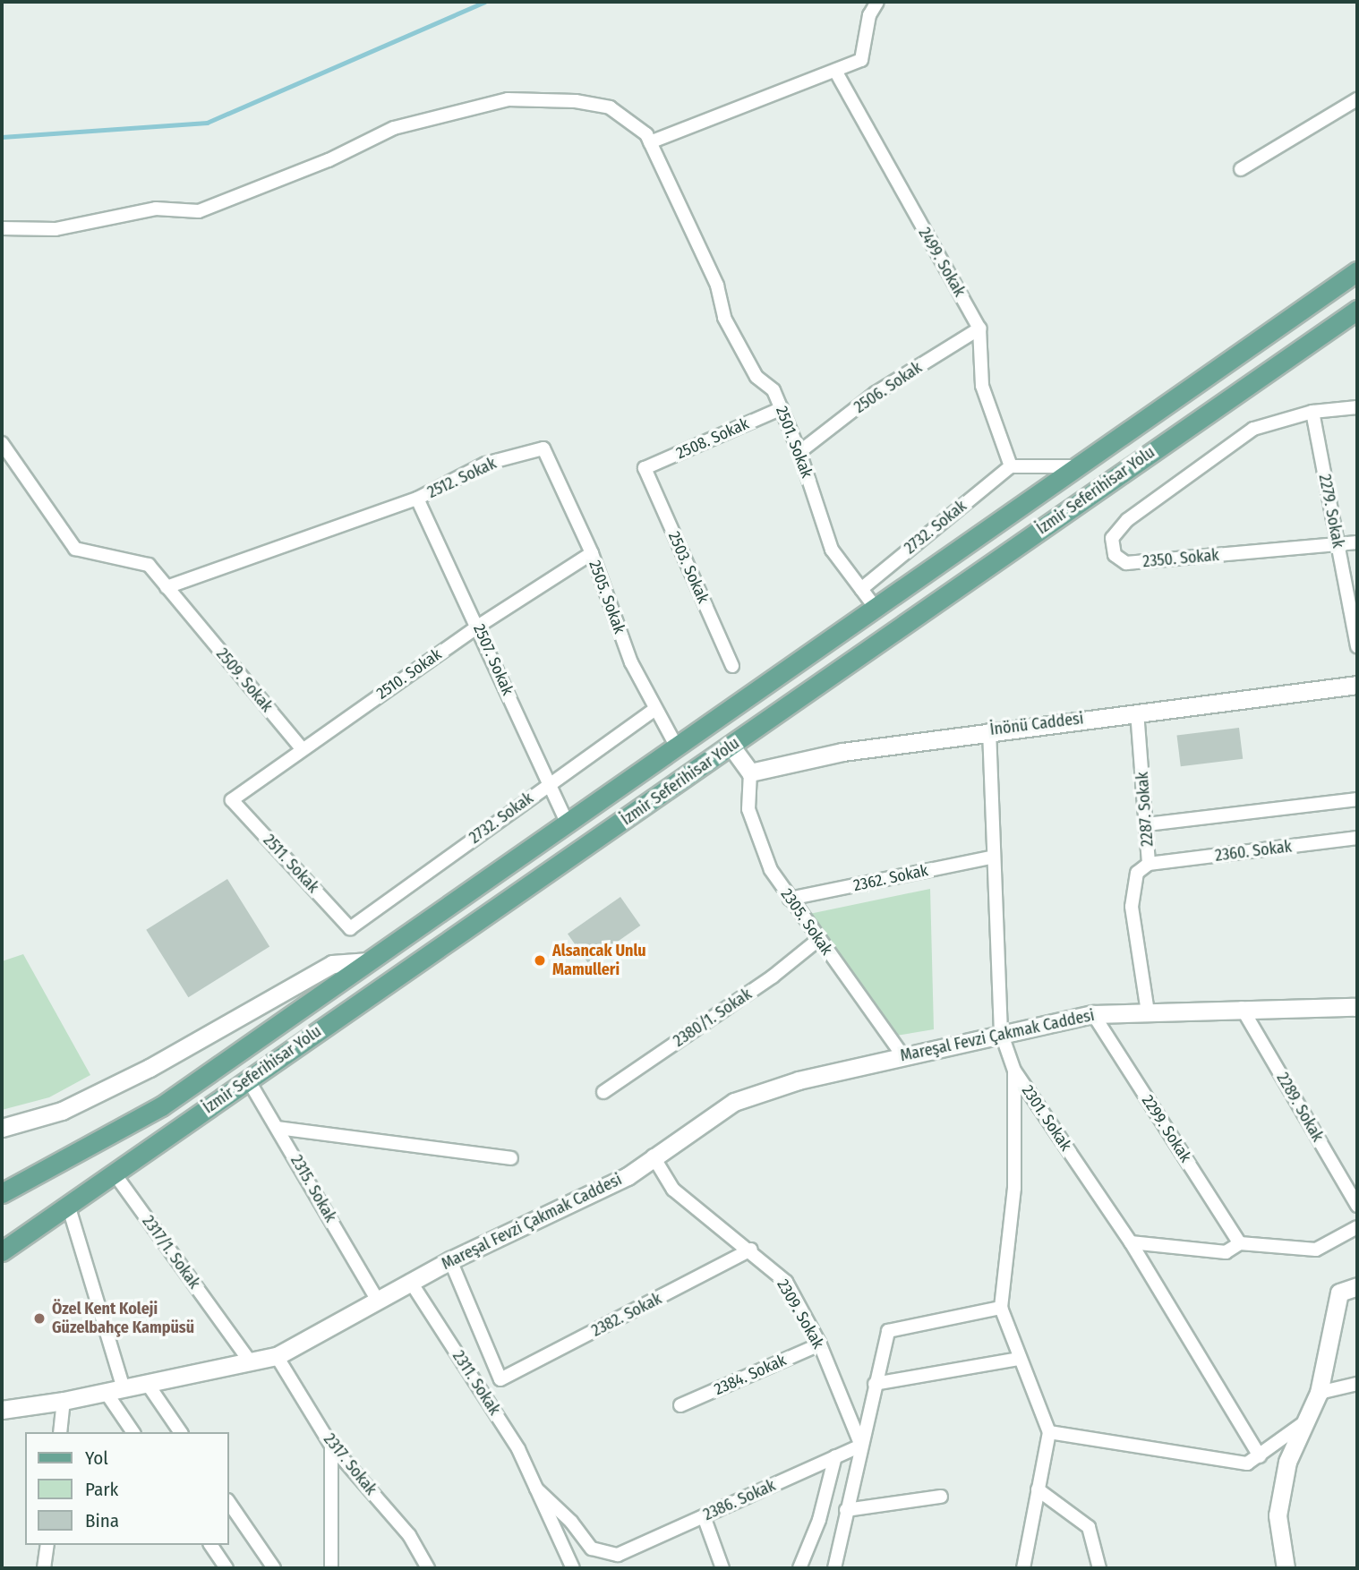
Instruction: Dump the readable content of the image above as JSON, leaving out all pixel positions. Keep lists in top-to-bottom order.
{
  "streets": {
    "main road": ["İzmir Seferihisar Yolu"],
    "street": [
      "2499. Sokak",
      "2506. Sokak",
      "2508. Sokak",
      "2501. Sokak",
      "2512. Sokak",
      "2279. Sokak",
      "2732. Sokak",
      "2350. Sokak",
      "2503. Sokak",
      "2505. Sokak",
      "2507. Sokak",
      "2510. Sokak",
      "2509. Sokak",
      "İnönü Caddesi",
      "2287. Sokak",
      "2360. Sokak",
      "2511. Sokak",
      "2362. Sokak",
      "2305. Sokak",
      "2380/1. Sokak",
      "Mareşal Fevzi Çakmak Caddesi",
      "2289. Sokak",
      "2301. Sokak",
      "2299. Sokak",
      "2315. Sokak",
      "2317/1. Sokak",
      "2309. Sokak",
      "2382. Sokak",
      "2384. Sokak",
      "2311. Sokak",
      "2317. Sokak",
      "2386. Sokak"
    ]
  },
  "crossings": [
    ["2499. Sokak", "2506. Sokak"],
    ["2499. Sokak", "2732. Sokak"],
    ["2506. Sokak", "2501. Sokak"],
    ["2508. Sokak", "2501. Sokak"],
    ["2508. Sokak", "2503. Sokak"],
    ["2501. Sokak", "İzmir Seferihisar Yolu"],
    ["2501. Sokak", "2732. Sokak"],
    ["2512. Sokak", "2505. Sokak"],
    ["2512. Sokak", "2507. Sokak"],
    ["2512. Sokak", "2509. Sokak"],
    ["İzmir Seferihisar Yolu", "2505. Sokak"],
    ["İzmir Seferihisar Yolu", "2507. Sokak"],
    ["İzmir Seferihisar Yolu", "2315. Sokak"],
    ["İzmir Seferihisar Yolu", "2317/1. Sokak"],
    ["2279. Sokak", "2350. Sokak"],
    ["2732. Sokak", "2505. Sokak"],
    ["2732. Sokak", "2507. Sokak"],
    ["2732. Sokak", "2511. Sokak"],
    ["2505. Sokak", "2510. Sokak"],
    ["2507. Sokak", "2510. Sokak"],
    ["2510. Sokak", "2509. Sokak"],
    ["2510. Sokak", "2511. Sokak"],
    ["İnönü Caddesi", "2287. Sokak"],
    ["İnönü Caddesi", "2305. Sokak"],
    ["İnönü Caddesi", "2301. Sokak"],
    ["2287. Sokak", "2360. Sokak"],
    ["2287. Sokak", "Mareşal Fevzi Çakmak Caddesi"],
    ["2362. Sokak", "2305. Sokak"],
    ["2362. Sokak", "2301. Sokak"],
    ["2305. Sokak", "2380/1. Sokak"],
    ["2305. Sokak", "Mareşal Fevzi Çakmak Caddesi"],
    ["Mareşal Fevzi Çakmak Caddesi", "2289. Sokak"],
    ["Mareşal Fevzi Çakmak Caddesi", "2301. Sokak"],
    ["Mareşal Fevzi Çakmak Caddesi", "2299. Sokak"],
    ["Mareşal Fevzi Çakmak Caddesi", "2315. Sokak"],
    ["Mareşal Fevzi Çakmak Caddesi", "2317/1. Sokak"],
    ["Mareşal Fevzi Çakmak Caddesi", "2309. Sokak"],
    ["Mareşal Fevzi Çakmak Caddesi", "2311. Sokak"],
    ["Mareşal Fevzi Çakmak Caddesi", "2317. Sokak"],
    ["2309. Sokak", "2382. Sokak"],
    ["2309. Sokak", "2384. Sokak"],
    ["2309. Sokak", "2386. Sokak"],
    ["2382. Sokak", "2311. Sokak"],
    ["2311. Sokak", "2386. Sokak"]
  ],
  "places": ["Alsancak Unlu Mamulleri", "Özel Kent Koleji Güzelbahçe Kampüsü"],
  "legend": ["Yol", "Park", "Bina"]
}
